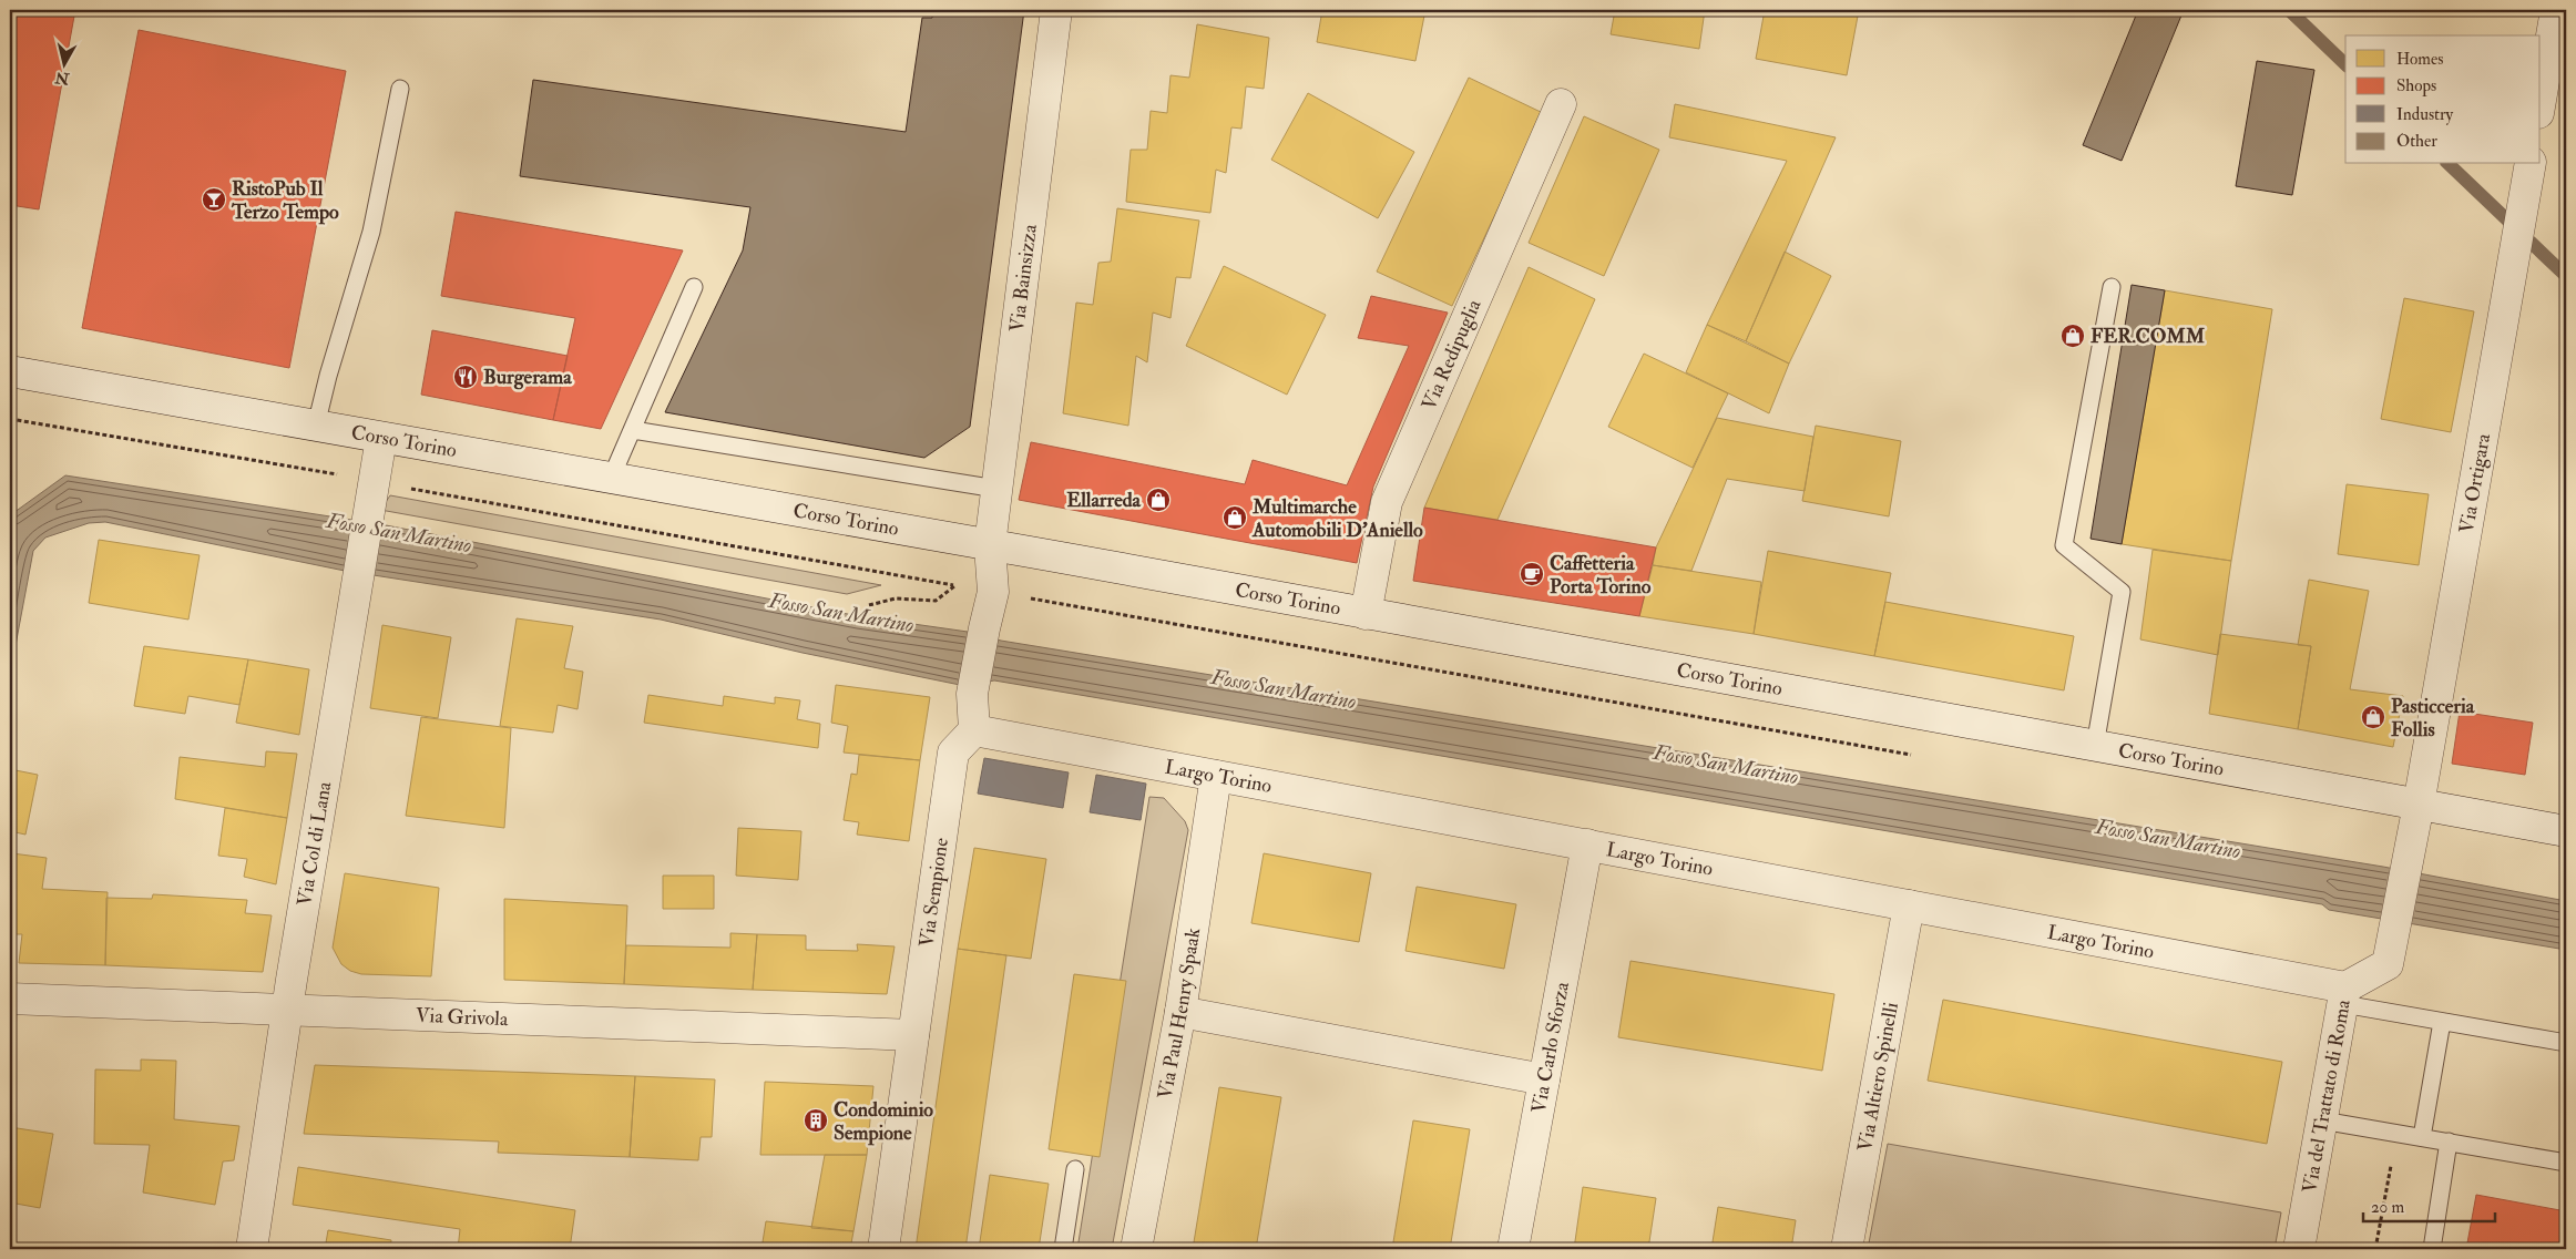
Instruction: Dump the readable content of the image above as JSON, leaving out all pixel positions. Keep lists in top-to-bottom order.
{
  "streets": {
    "street": [
      "Via Bainsizza",
      "Via Redipuglia",
      "Corso Torino",
      "Via Ortigara",
      "Largo Torino",
      "Via Col di Lana",
      "Via Sempione",
      "Via Paul Henry Spaak",
      "Via Grivola",
      "Via Carlo Sforza",
      "Via Altiero Spinelli",
      "Via del Trattato di Roma"
    ]
  },
  "crossings": [
    ["Via Bainsizza", "Corso Torino"],
    ["Via Redipuglia", "Corso Torino"],
    ["Corso Torino", "Via Ortigara"],
    ["Corso Torino", "Via Col di Lana"],
    ["Via Ortigara", "Via del Trattato di Roma"],
    ["Largo Torino", "Via Sempione"],
    ["Largo Torino", "Via Paul Henry Spaak"],
    ["Largo Torino", "Via Carlo Sforza"],
    ["Largo Torino", "Via Altiero Spinelli"],
    ["Largo Torino", "Via del Trattato di Roma"],
    ["Via Col di Lana", "Via Grivola"],
    ["Via Sempione", "Via Grivola"]
  ],
  "water": ["Fosso San Martino"],
  "places": {
    "bar": ["RistoPub Il Terzo Tempo"],
    "shop": [
      "FER.COMM",
      "Ellarreda",
      "Multimarche Automobili D'Aniello",
      "Pasticceria Follis"
    ],
    "restaurant": ["Burgerama"],
    "cafe": ["Caffetteria Porta Torino"],
    "building": ["Condominio Sempione"]
  },
  "legend": [
    "Homes",
    "Shops",
    "Industry",
    "Other"
  ],
  "scale_bar": "20 m",
  "north": "bottom"
}
